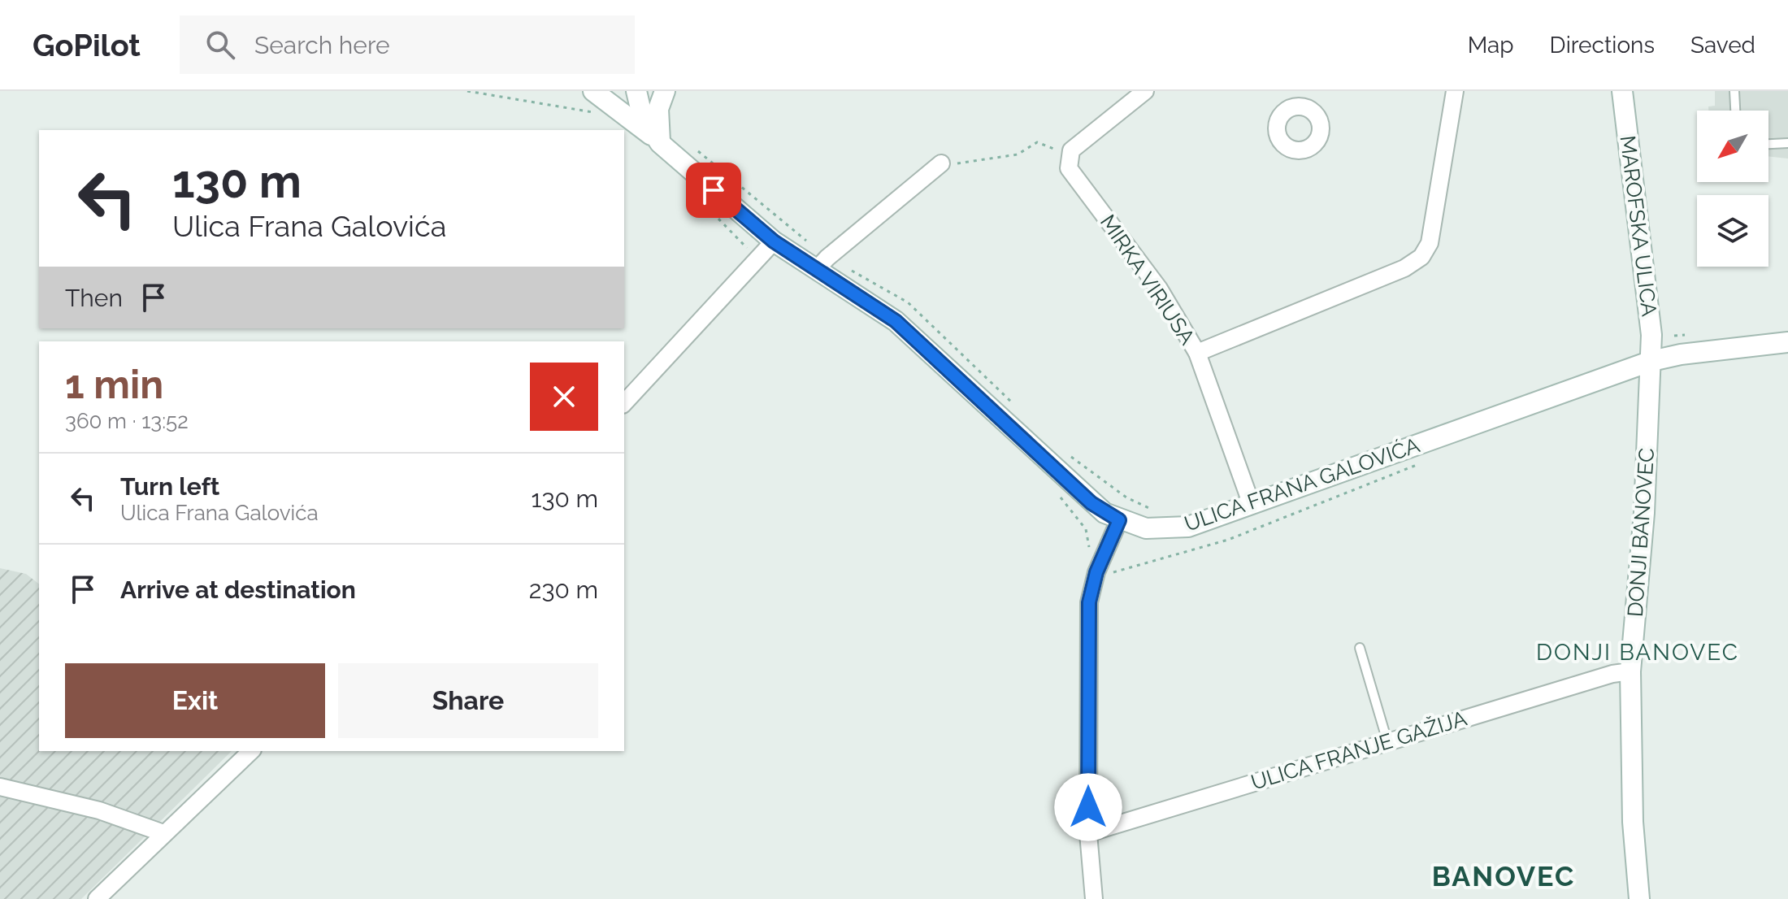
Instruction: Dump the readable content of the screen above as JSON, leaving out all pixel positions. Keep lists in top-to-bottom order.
{
  "streets": {
    "street": [
      "MAROFSKA ULICA",
      "MIRKA VIRIUSA",
      "ULICA FRANA GALOVIĆA",
      "DONJI BANOVEC",
      "ULICA FRANJE GAŽIJA"
    ]
  },
  "crossings": [
    ["MAROFSKA ULICA", "ULICA FRANA GALOVIĆA"],
    ["MAROFSKA ULICA", "DONJI BANOVEC"],
    ["MIRKA VIRIUSA", "ULICA FRANA GALOVIĆA"],
    ["ULICA FRANA GALOVIĆA", "DONJI BANOVEC"],
    ["DONJI BANOVEC", "ULICA FRANJE GAŽIJA"]
  ],
  "districts": ["DONJI BANOVEC", "BANOVEC"],
  "north": "bottom left",
  "page": {
    "header": "GoPilot",
    "search": "Search here",
    "nav": ["Map", "Directions", "Saved"],
    "turn": ["130 m", "Ulica Frana Galovića"],
    "then": "Then",
    "heading": ["1 min", "360 m · 13:52"],
    "list": [
      {
        "name": "Turn left",
        "note": "Ulica Frana Galovića",
        "value": "130 m"
      },
      {
        "name": "Arrive at destination",
        "value": "230 m"
      }
    ],
    "buttons": ["Exit", "Share"]
  }
}
